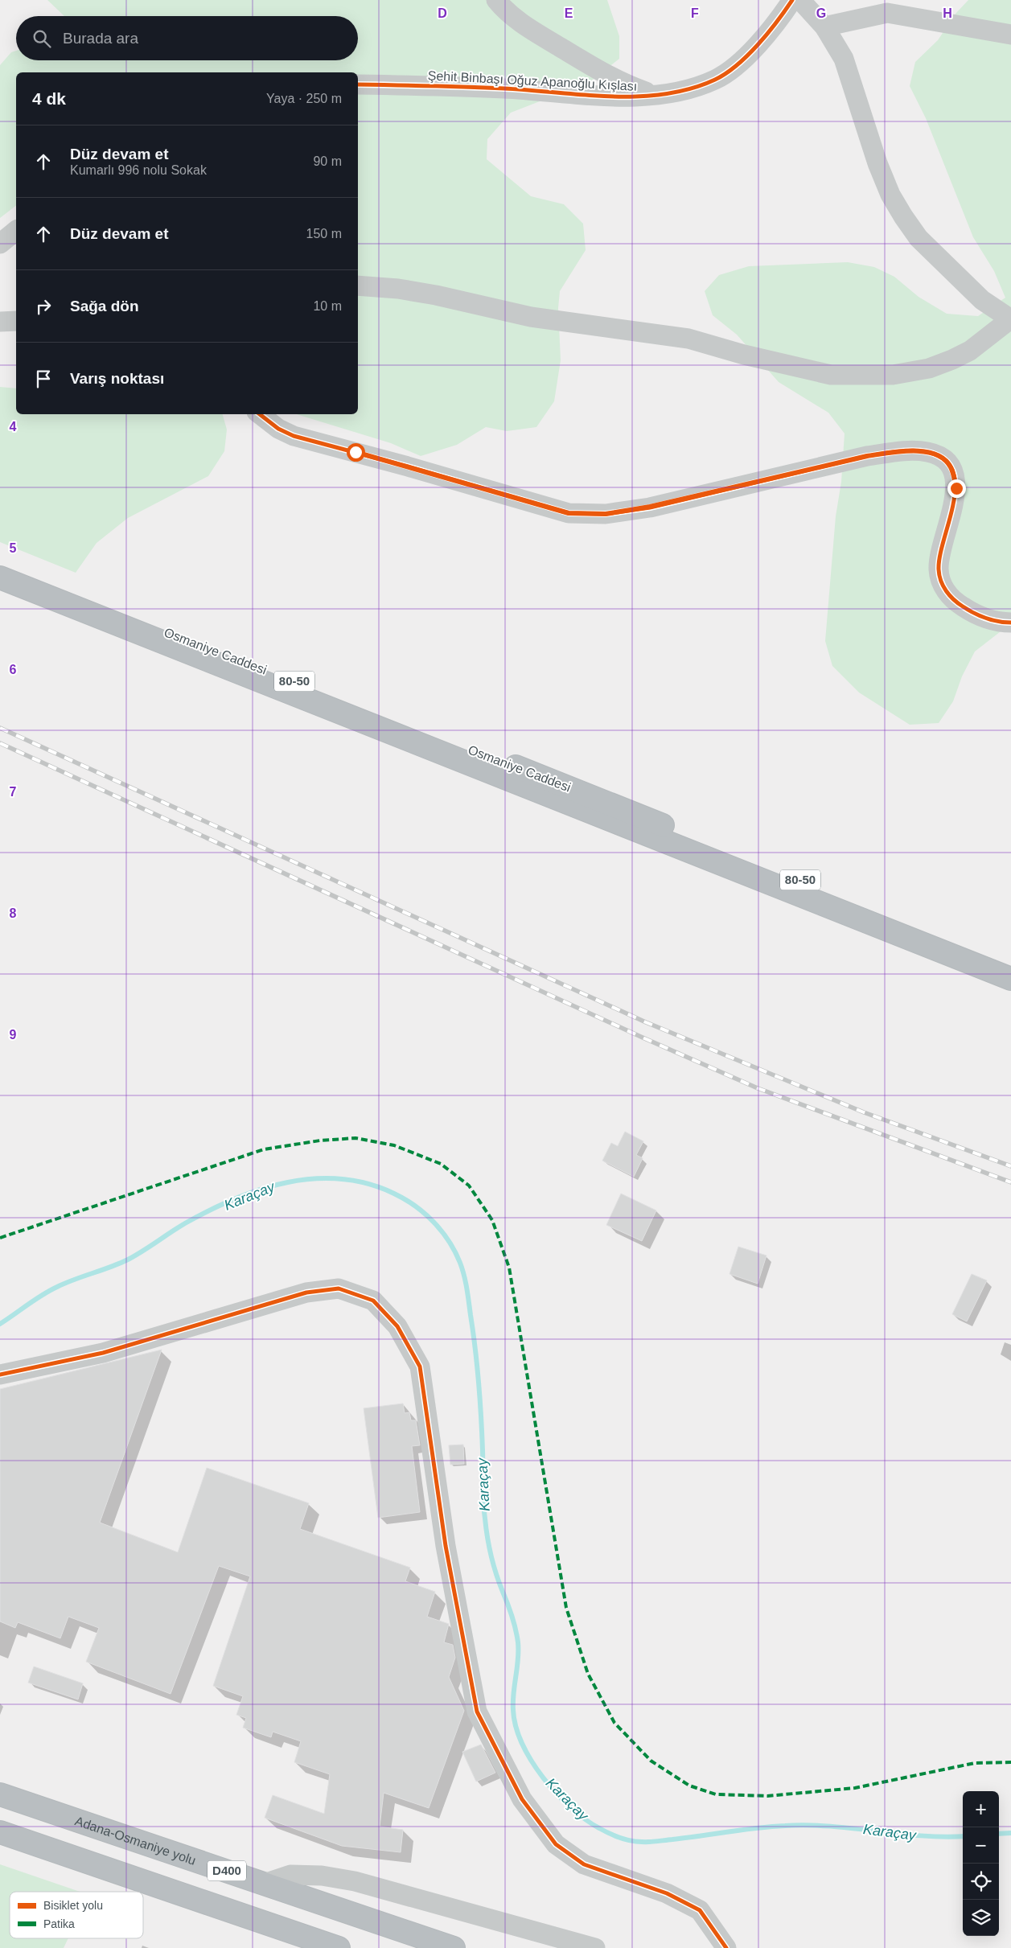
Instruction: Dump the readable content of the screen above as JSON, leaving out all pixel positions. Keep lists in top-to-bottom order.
{
  "streets": {
    "highway": [
      "Osmaniye Caddesi",
      "80-50",
      "Adana-Osmaniye yolu",
      "D400"
    ],
    "street": ["Şehit Binbaşı Oğuz Apanoğlu Kışlası"]
  },
  "water": ["Karaçay"],
  "legend": ["Bisiklet yolu", "Patika"],
  "page": {
    "search": "Burada ara",
    "heading": ["4 dk", "Yaya · 250 m"],
    "list": [
      ["Düz devam et", "Kumarlı 996 nolu Sokak", "90 m"],
      ["Düz devam et", "150 m"],
      ["Sağa dön", "10 m"],
      "Varış noktası"
    ],
    "map_buttons": ["+", "−"]
  },
  "grid": {
    "columns": [
      "D",
      "E",
      "F",
      "G",
      "H"
    ],
    "rows": [
      "4",
      "5",
      "6",
      "7",
      "8",
      "9"
    ]
  }
}
